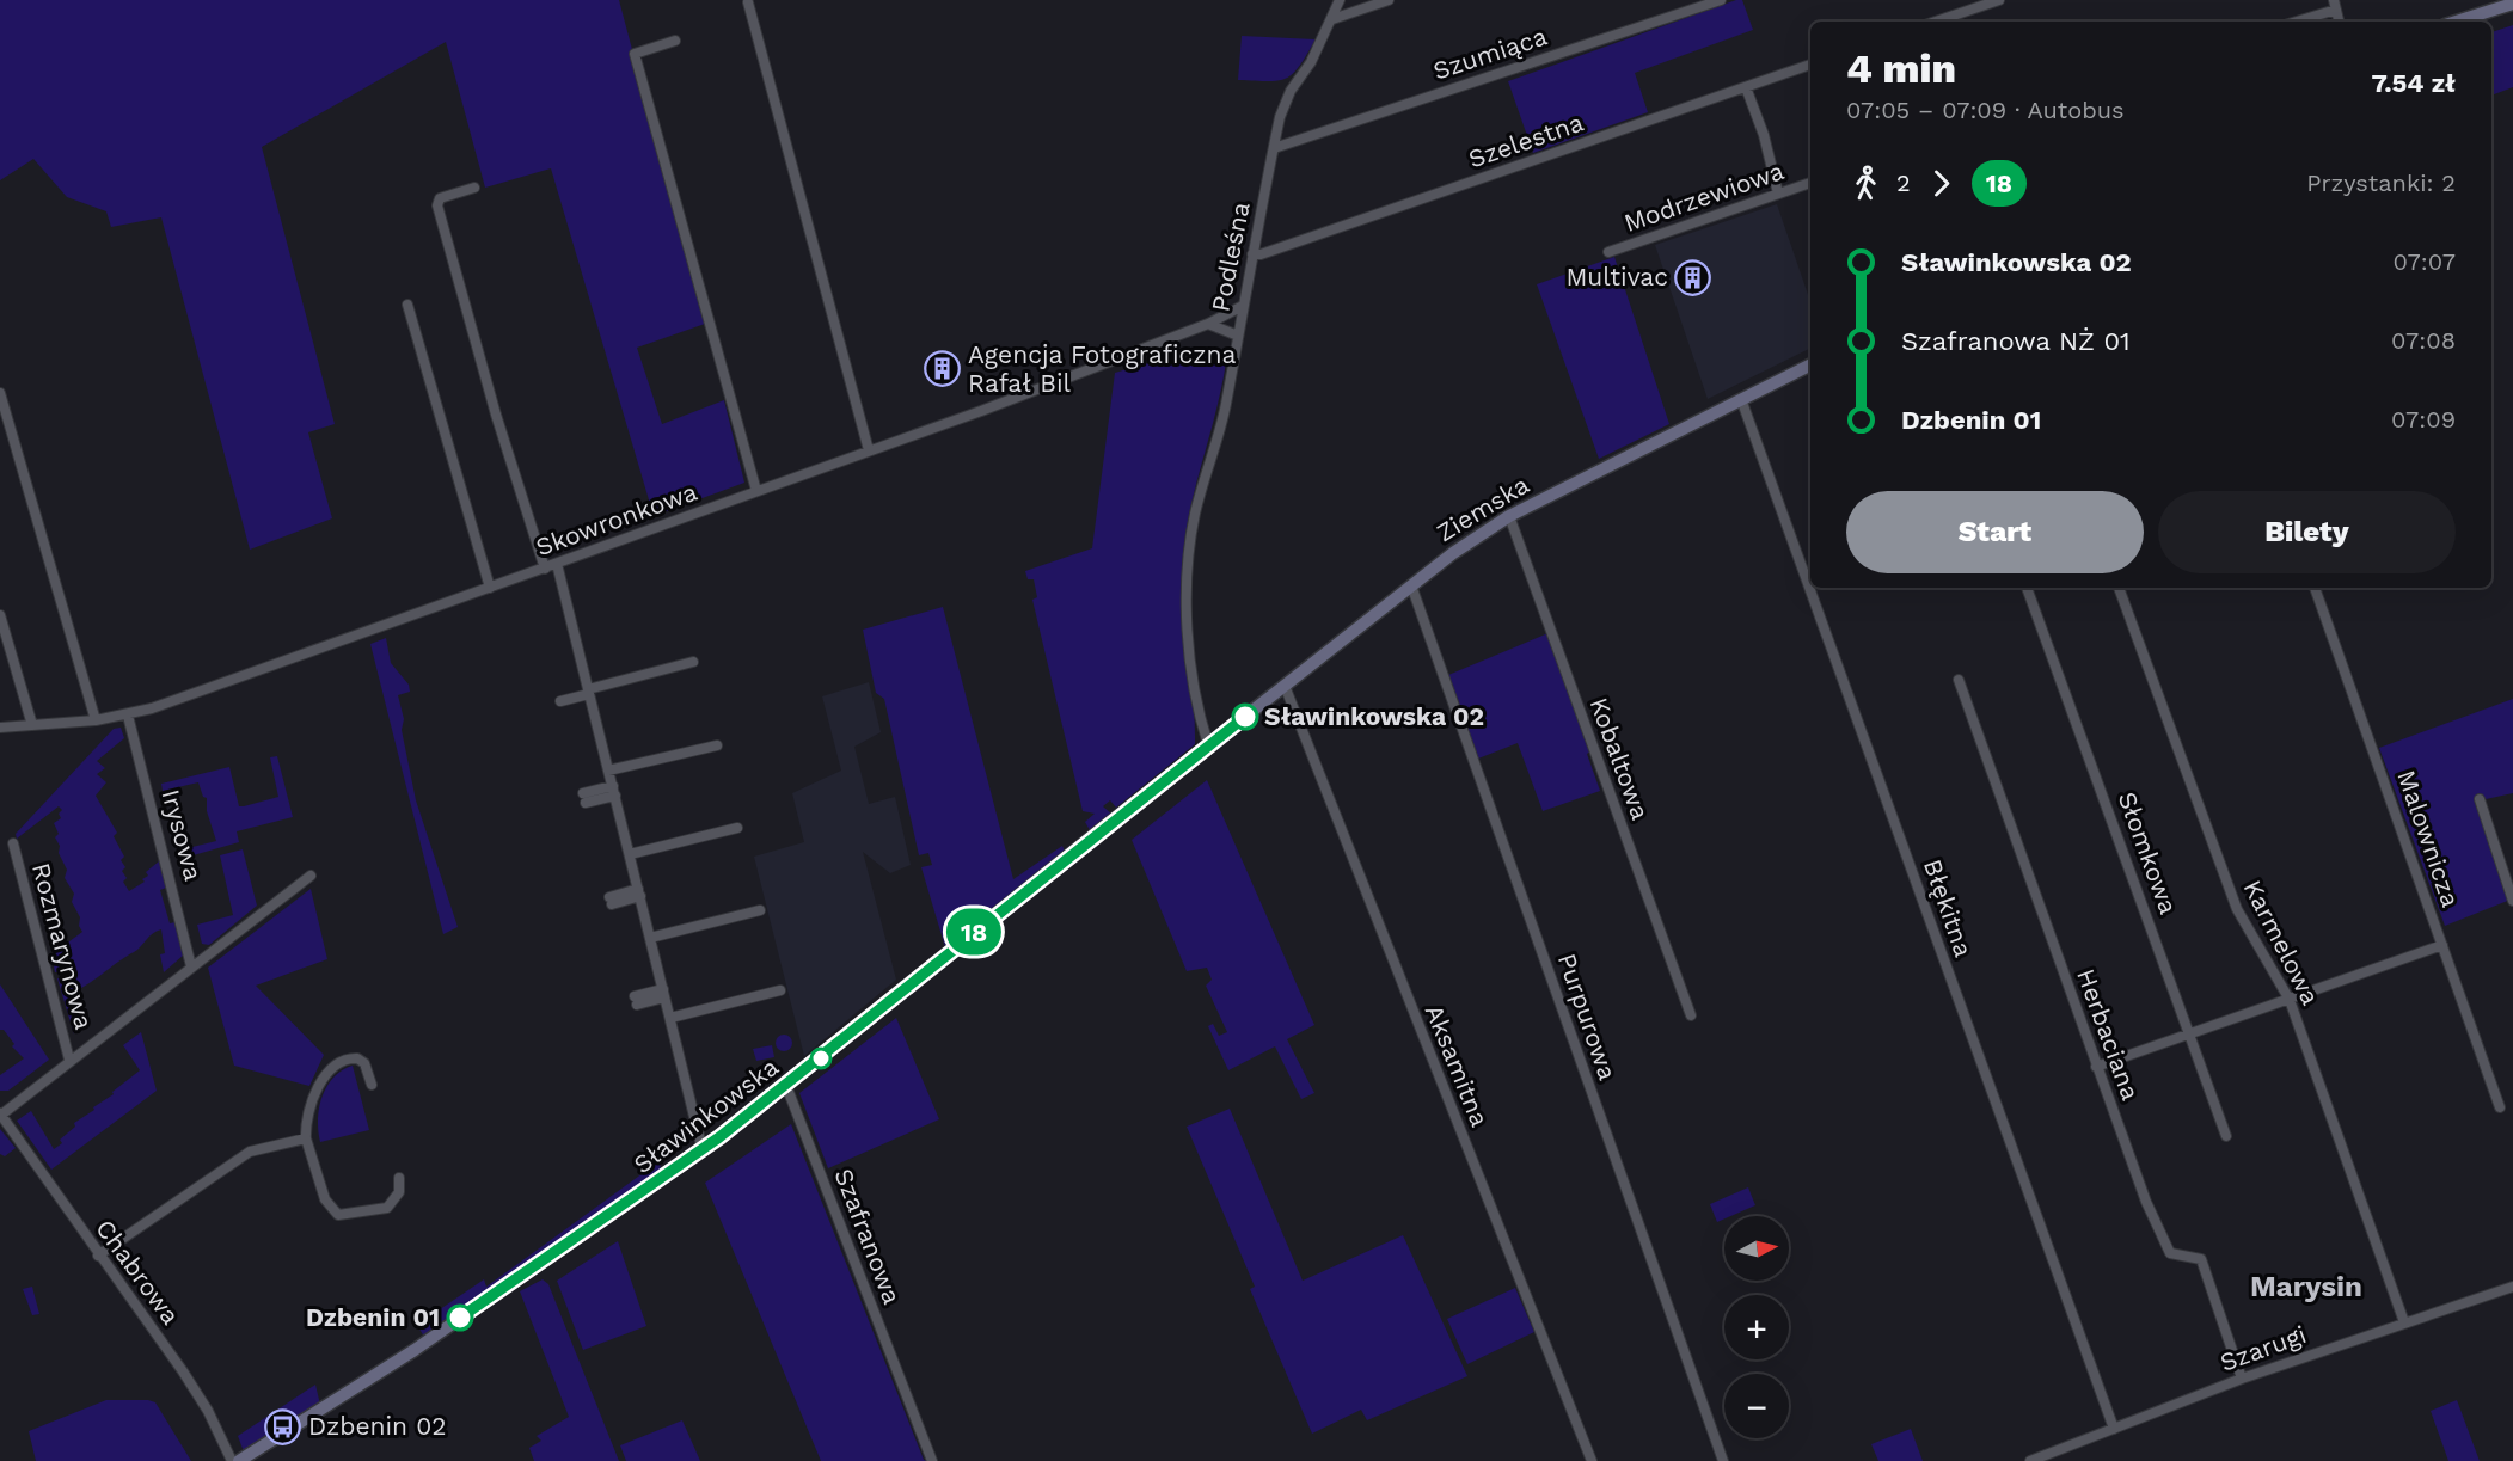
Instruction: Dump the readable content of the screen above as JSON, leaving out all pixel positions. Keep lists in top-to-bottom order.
{
  "streets": {
    "street": [
      "Szumiąca",
      "Szelestna",
      "Modrzewiowa",
      "Podleśna",
      "Ziemska",
      "Skowronkowa",
      "Kobaltowa",
      "Irysowa",
      "Malownicza",
      "Słomkowa",
      "Błękitna",
      "Karmelowa",
      "Rozmarynowa",
      "Purpurowa",
      "Herbaciana",
      "Aksamitna",
      "Sławinkowska",
      "Szafranowa",
      "Chabrowa",
      "Szarugi"
    ]
  },
  "crossings": [
    ["Szumiąca", "Podleśna"],
    ["Szelestna", "Podleśna"],
    ["Podleśna", "Ziemska"],
    ["Podleśna", "Skowronkowa"],
    ["Podleśna", "Sławinkowska"],
    ["Ziemska", "Kobaltowa"],
    ["Ziemska", "Błękitna"],
    ["Ziemska", "Purpurowa"],
    ["Ziemska", "Aksamitna"],
    ["Ziemska", "Sławinkowska"],
    ["Skowronkowa", "Irysowa"],
    ["Błękitna", "Szarugi"],
    ["Karmelowa", "Szarugi"],
    ["Herbaciana", "Szarugi"],
    ["Sławinkowska", "Szafranowa"]
  ],
  "districts": ["Marysin"],
  "places": {
    "building": ["Multivac", "Agencja Fotograficzna Rafał Bil"],
    "other": ["Sławinkowska 02", "Dzbenin 01"],
    "bus stop": ["Dzbenin 02"]
  },
  "lines": ["bus line 18"],
  "north": "right",
  "page": {
    "on_map": "18",
    "heading": ["4 min", "07:05 – 07:09 · Autobus", "7.54 zł"],
    "legs": ["2", "18", "Przystanki: 2"],
    "list": [
      {
        "name": "Sławinkowska 02",
        "value": "07:07"
      },
      {
        "name": "Szafranowa NŻ 01",
        "value": "07:08"
      },
      {
        "name": "Dzbenin 01",
        "value": "07:09"
      }
    ],
    "buttons": ["Start", "Bilety"],
    "map_buttons": ["+", "−"]
  }
}
